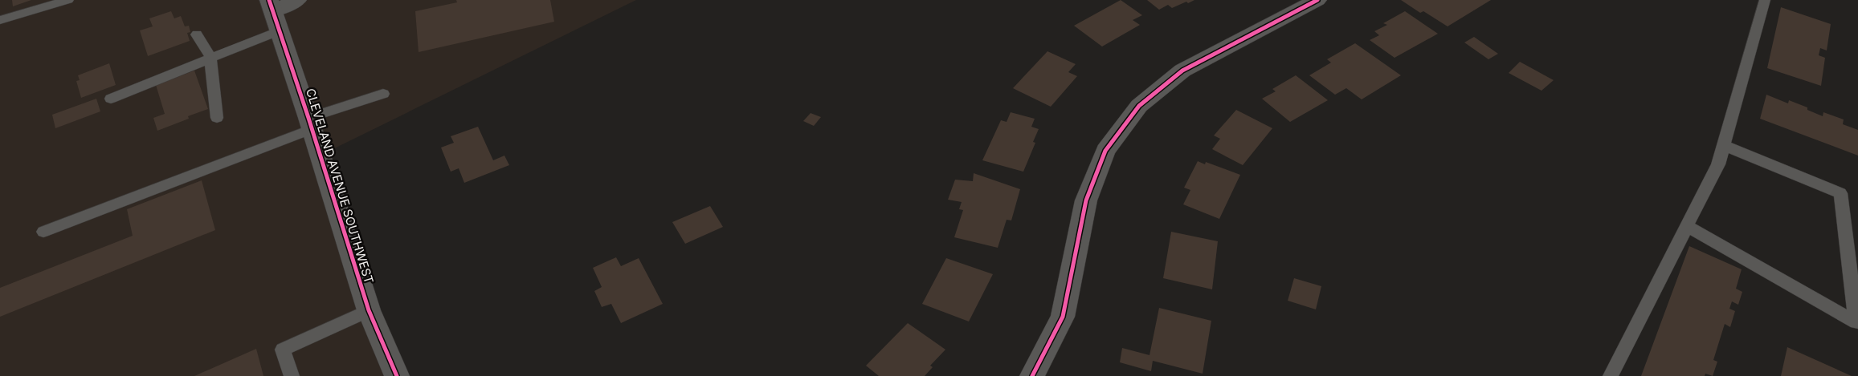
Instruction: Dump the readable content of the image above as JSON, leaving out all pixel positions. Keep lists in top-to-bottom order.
{
  "streets": {
    "street": ["CLEVELAND AVENUE SOUTHWEST"]
  }
}
